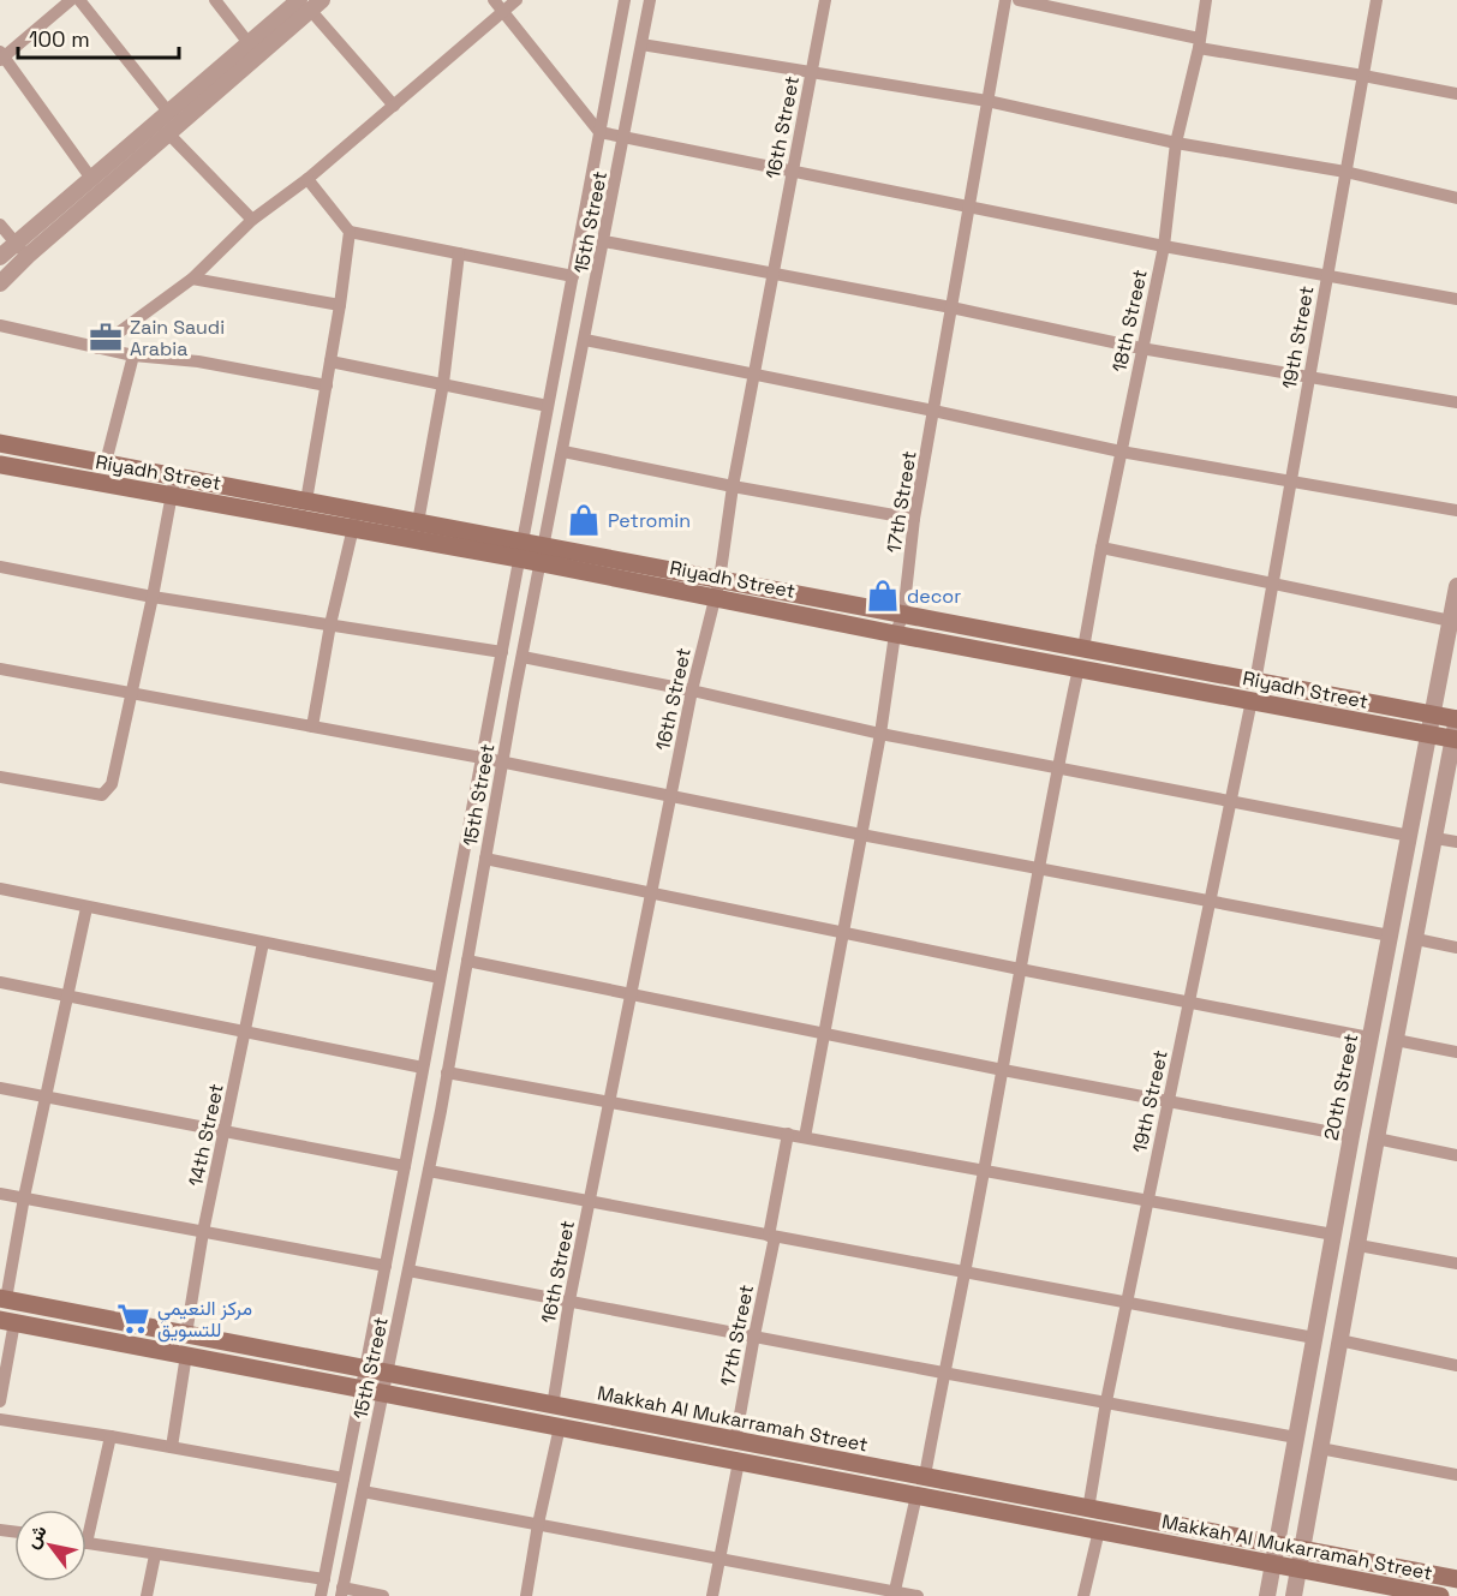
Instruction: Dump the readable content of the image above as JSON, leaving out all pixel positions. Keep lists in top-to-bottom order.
{
  "streets": {
    "main road": ["Riyadh Street", "Makkah Al Mukarramah Street"],
    "street": [
      "16th Street",
      "15th Street",
      "18th Street",
      "19th Street",
      "17th Street",
      "20th Street",
      "14th Street"
    ]
  },
  "crossings": [
    ["16th Street", "Riyadh Street"],
    ["16th Street", "Makkah Al Mukarramah Street"],
    ["15th Street", "Riyadh Street"],
    ["15th Street", "Makkah Al Mukarramah Street"],
    ["18th Street", "Riyadh Street"],
    ["19th Street", "Riyadh Street"],
    ["19th Street", "Makkah Al Mukarramah Street"],
    ["Riyadh Street", "17th Street"],
    ["Riyadh Street", "20th Street"],
    ["17th Street", "Makkah Al Mukarramah Street"],
    ["20th Street", "Makkah Al Mukarramah Street"],
    ["14th Street", "Makkah Al Mukarramah Street"]
  ],
  "places": {
    "office": ["Zain Saudi Arabia"],
    "shop": ["Petromin", "decor"],
    "supermarket": ["مركز النعيمي للتسويق"]
  },
  "scale_bar": "100 m",
  "north": "top left"
}
